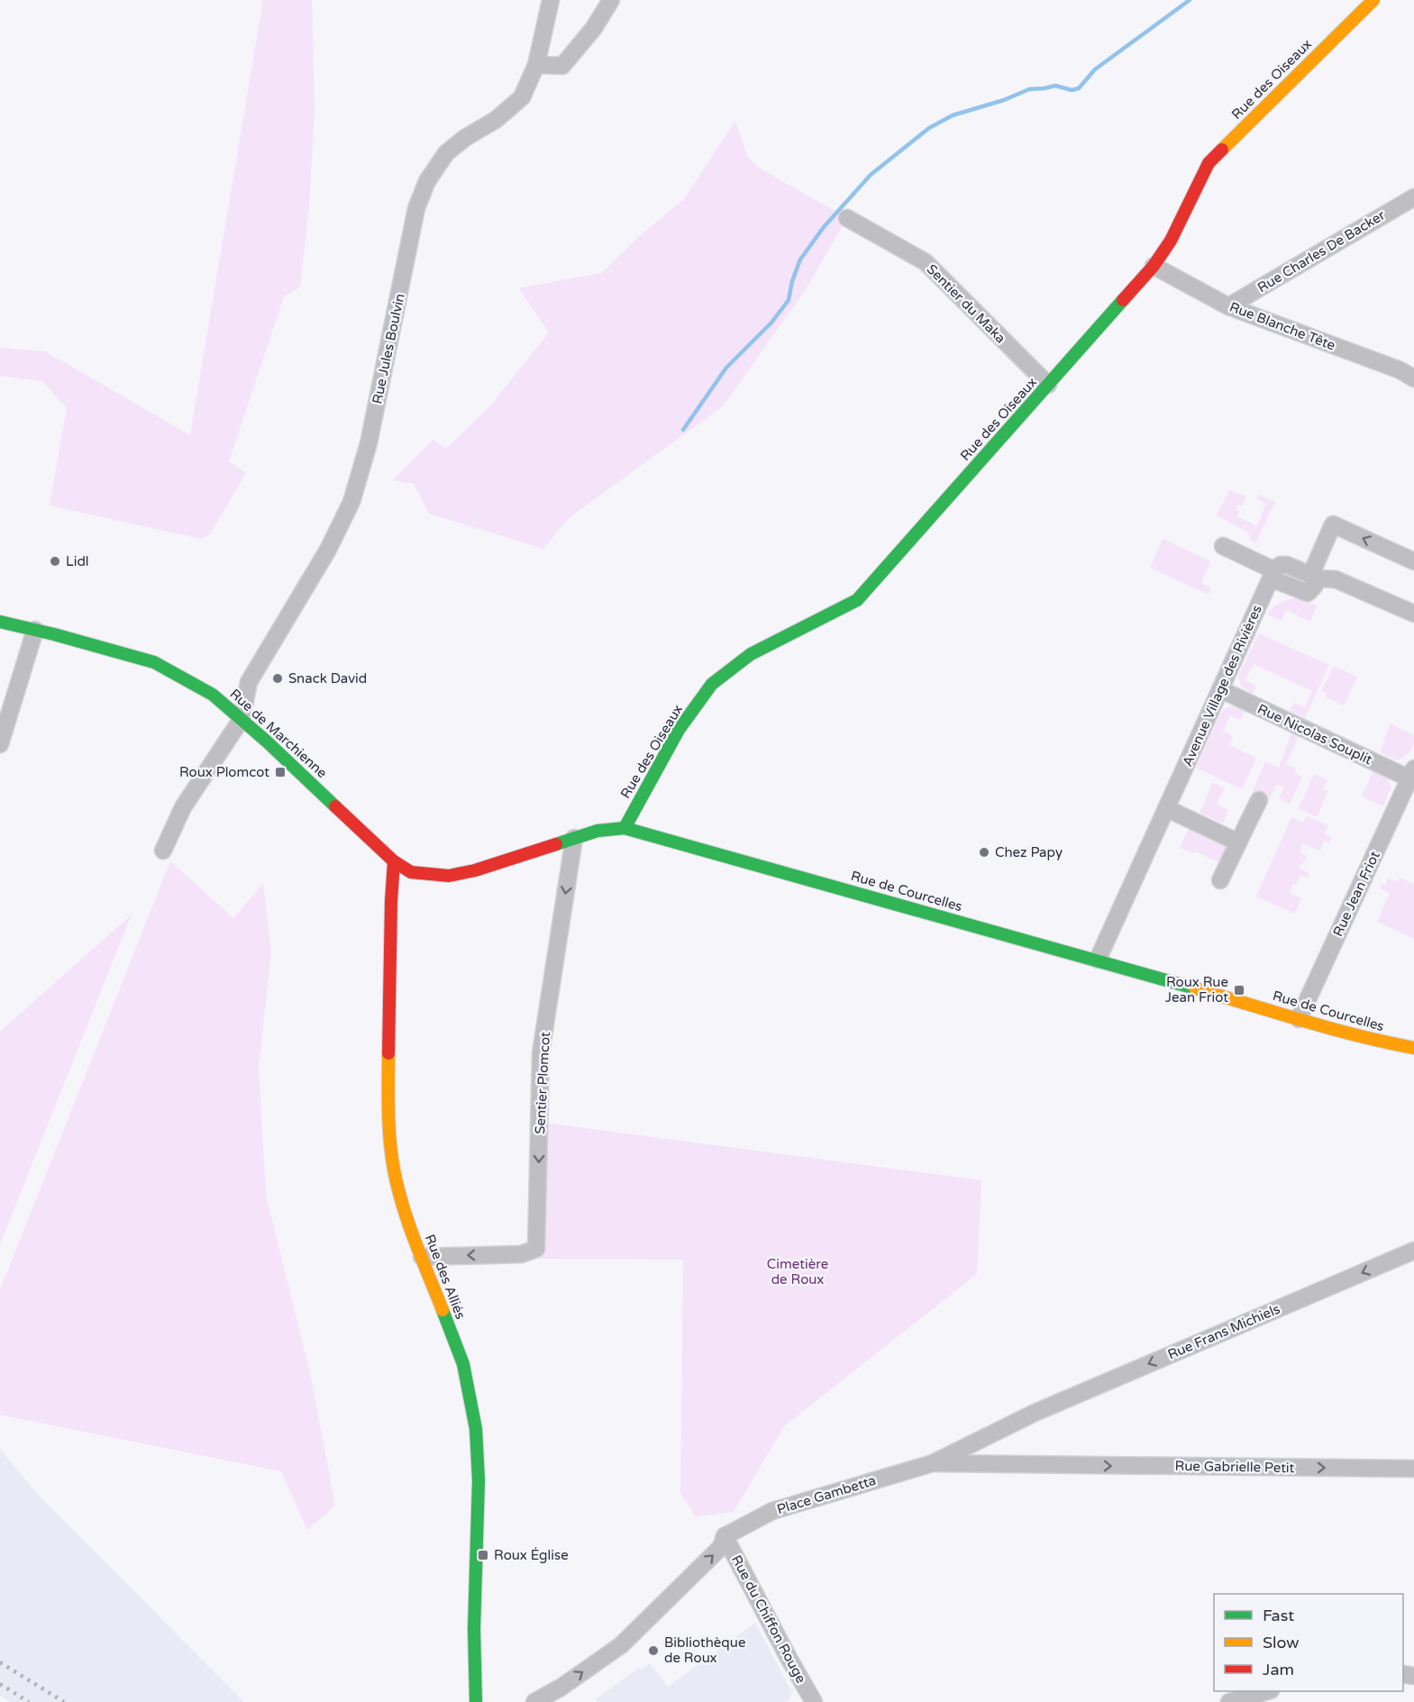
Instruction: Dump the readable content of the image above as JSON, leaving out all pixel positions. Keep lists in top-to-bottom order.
{
  "streets": {
    "street": [
      "Rue des Oiseaux",
      "Rue Charles De Backer",
      "Sentier du Maka",
      "Rue Blanche Tête",
      "Rue Jules Boulvin",
      "Avenue Village des Rivières",
      "Rue de Marchienne",
      "Rue Nicolas Souplit",
      "Rue de Courcelles",
      "Rue Jean Friot",
      "Sentier Plomcot",
      "Rue des Alliés",
      "Rue Frans Michiels",
      "Rue Gabrielle Petit",
      "Place Gambetta",
      "Rue du Chiffon Rouge"
    ]
  },
  "crossings": [
    ["Rue des Oiseaux", "Sentier du Maka"],
    ["Rue des Oiseaux", "Rue Blanche Tête"],
    ["Rue des Oiseaux", "Rue de Courcelles"],
    ["Rue Charles De Backer", "Rue Blanche Tête"],
    ["Rue Jules Boulvin", "Rue de Marchienne"],
    ["Avenue Village des Rivières", "Rue Nicolas Souplit"],
    ["Avenue Village des Rivières", "Rue de Courcelles"],
    ["Rue de Marchienne", "Rue de Courcelles"],
    ["Rue de Marchienne", "Rue des Alliés"],
    ["Rue Nicolas Souplit", "Rue Jean Friot"],
    ["Rue de Courcelles", "Rue Jean Friot"],
    ["Rue de Courcelles", "Sentier Plomcot"],
    ["Rue de Courcelles", "Rue des Alliés"],
    ["Sentier Plomcot", "Rue des Alliés"],
    ["Rue Frans Michiels", "Place Gambetta"],
    ["Rue Gabrielle Petit", "Place Gambetta"],
    ["Place Gambetta", "Rue du Chiffon Rouge"]
  ],
  "one_way": ["Sentier Plomcot", "Rue Frans Michiels", "Rue Gabrielle Petit"],
  "parks": ["Cimetière de Roux"],
  "places": {
    "other": [
      "Lidl",
      "Snack David",
      "Chez Papy",
      "Bibliothèque de Roux"
    ],
    "transit": ["Roux Plomcot", "Roux Rue Jean Friot", "Roux Église"]
  },
  "legend": ["Fast", "Slow", "Jam"]
}
